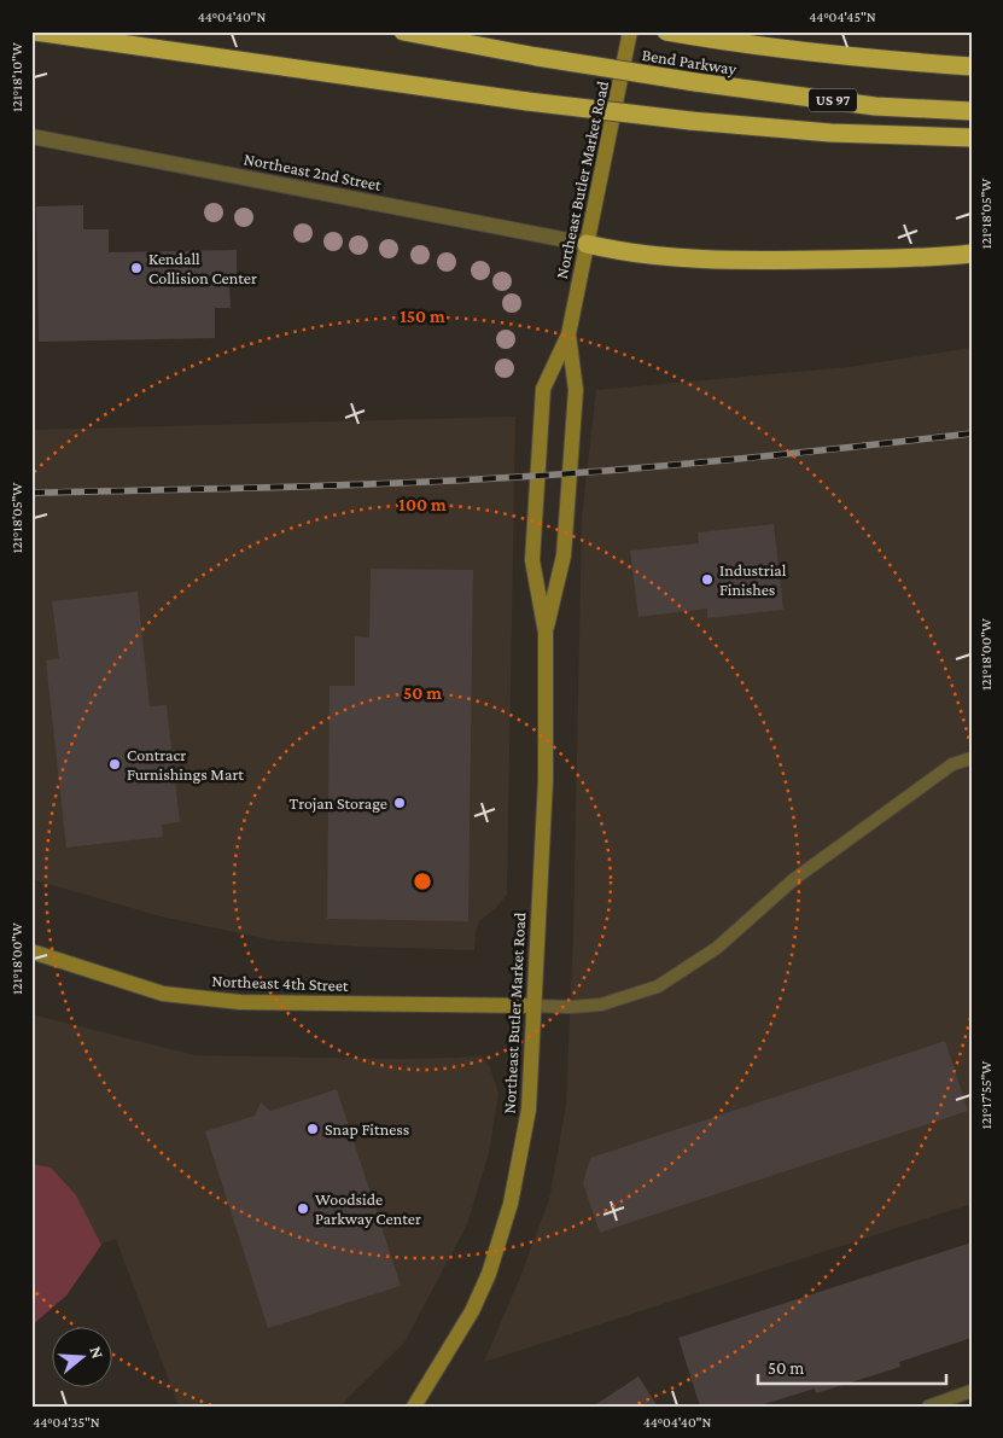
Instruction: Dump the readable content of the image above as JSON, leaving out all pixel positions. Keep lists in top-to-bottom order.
{
  "streets": {
    "highway": ["Bend Parkway", "US 97"],
    "main road": ["Northeast Butler Market Road", "Northeast 4th Street"],
    "street": ["Northeast 2nd Street"]
  },
  "crossings": [
    ["Northeast 2nd Street", "Northeast Butler Market Road"],
    ["Northeast Butler Market Road", "Northeast 4th Street"]
  ],
  "places": [
    "Kendall Collision Center",
    "Industrial Finishes",
    "Contracr Furnishings Mart",
    "Trojan Storage",
    "Snap Fitness",
    "Woodside Parkway Center"
  ],
  "scale_bar": "50 m",
  "north": "right",
  "coordinates": [
    "44°04'40\"N",
    "44°04'45\"N",
    "121°18'10\"W",
    "121°18'05\"W",
    "121°18'00\"W",
    "121°17'55\"W",
    "44°04'35\"N"
  ],
  "rings": ["150 m", "100 m", "50 m"]
}
